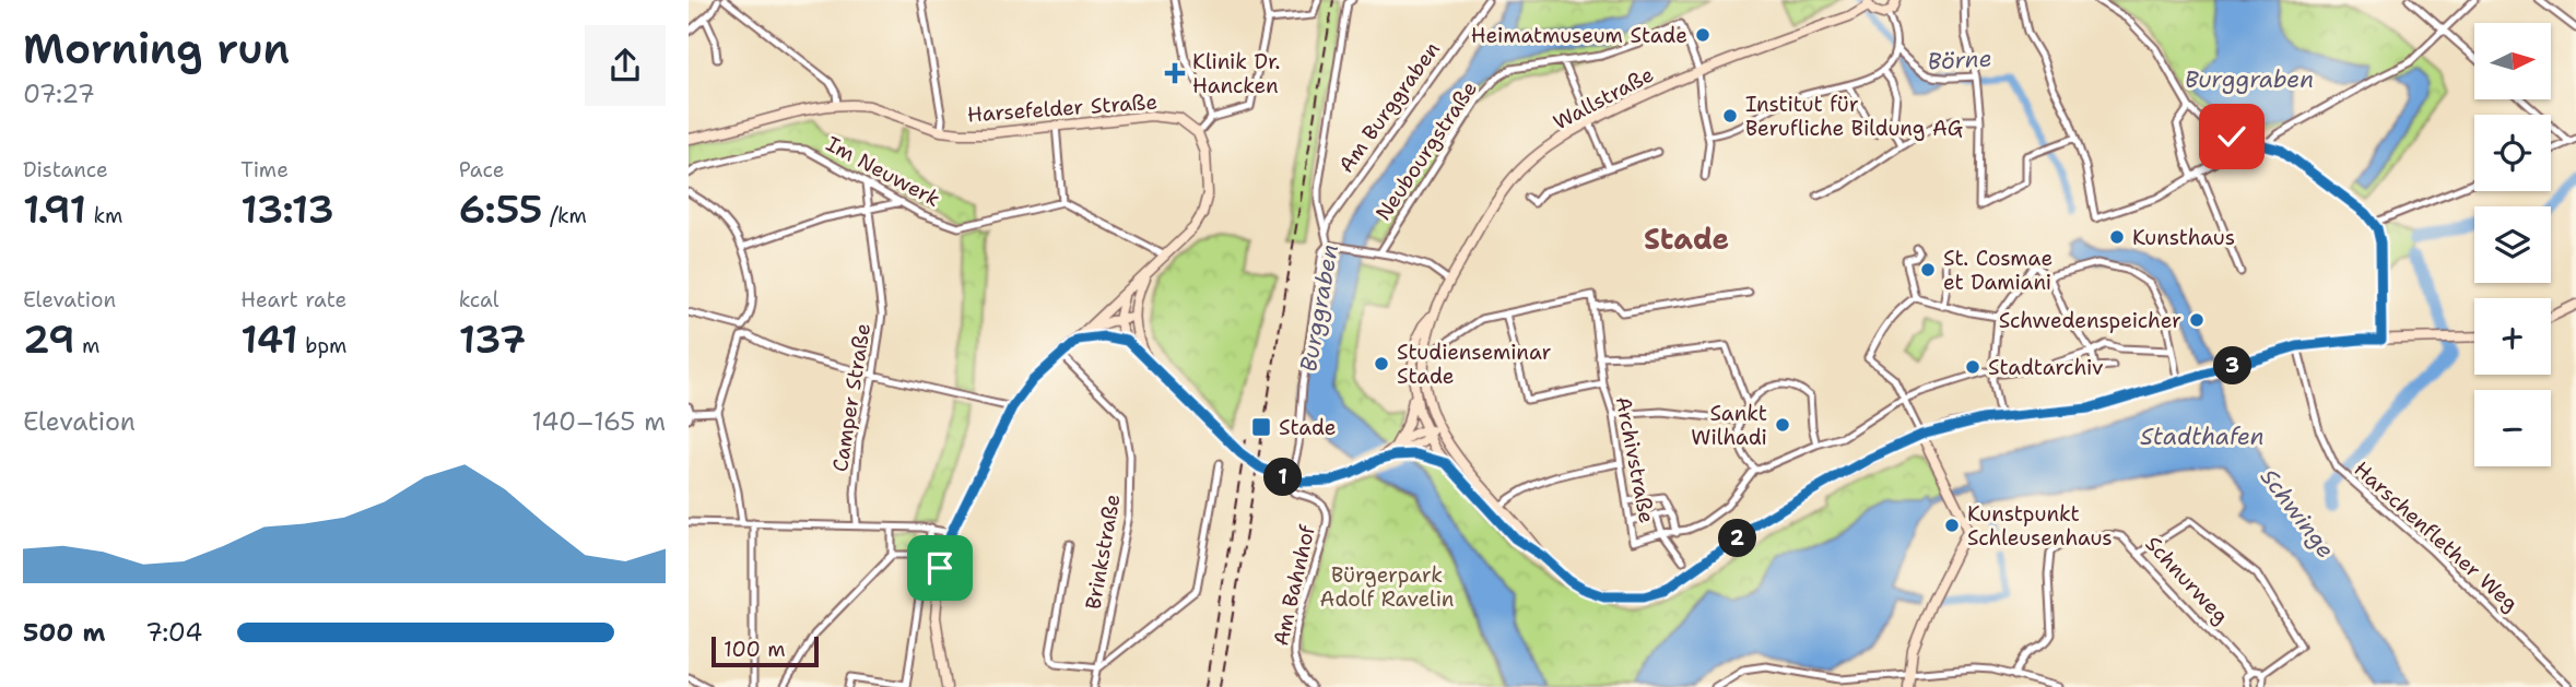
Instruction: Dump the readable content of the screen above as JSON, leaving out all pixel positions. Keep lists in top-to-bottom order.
{
  "streets": {
    "main road": ["Wallstraße", "Harsefelder Straße"],
    "street": [
      "Am Burggraben",
      "Neubourgstraße",
      "Im Neuwerk",
      "Camper Straße",
      "Archivstraße",
      "Harschenflether Weg",
      "Brinkstraße",
      "Schnurweg",
      "Am Bahnhof"
    ]
  },
  "crossings": [
    ["Wallstraße", "Neubourgstraße"],
    ["Harsefelder Straße", "Im Neuwerk"],
    ["Im Neuwerk", "Camper Straße"]
  ],
  "districts": ["Stade"],
  "water": [
    "Börne",
    "Burggraben",
    "Stadthafen",
    "Schwinge"
  ],
  "parks": ["Bürgerpark Adolf Ravelin"],
  "places": {
    "other": [
      "Heimatmuseum Stade",
      "Institut für Berufliche Bildung AG",
      "Kunsthaus",
      "St. Cosmae et Damiani",
      "Schwedenspeicher",
      "Studienseminar Stade",
      "Stadtarchiv",
      "Sankt Wilhadi",
      "Kunstpunkt Schleusenhaus"
    ],
    "health": ["Klinik Dr. Hancken"],
    "transit": ["Stade"]
  },
  "scale_bar": "100 m",
  "north": "right",
  "page": {
    "heading": ["Morning run", "07:27"],
    "map_buttons": ["+", "−"],
    "stats": [
      ["Distance", "1.91 km"],
      ["Time", "13:13"],
      ["Pace", "6:55 /km"],
      ["Elevation", "29 m"],
      ["Heart rate", "141 bpm"],
      ["kcal", "137"]
    ],
    "pins": ["3", "1", "2"],
    "chart": ["Elevation", "140–165 m"],
    "list": [
      {
        "name": "500 m",
        "note": "7:04"
      }
    ],
    "scale": "100 m"
  }
}
